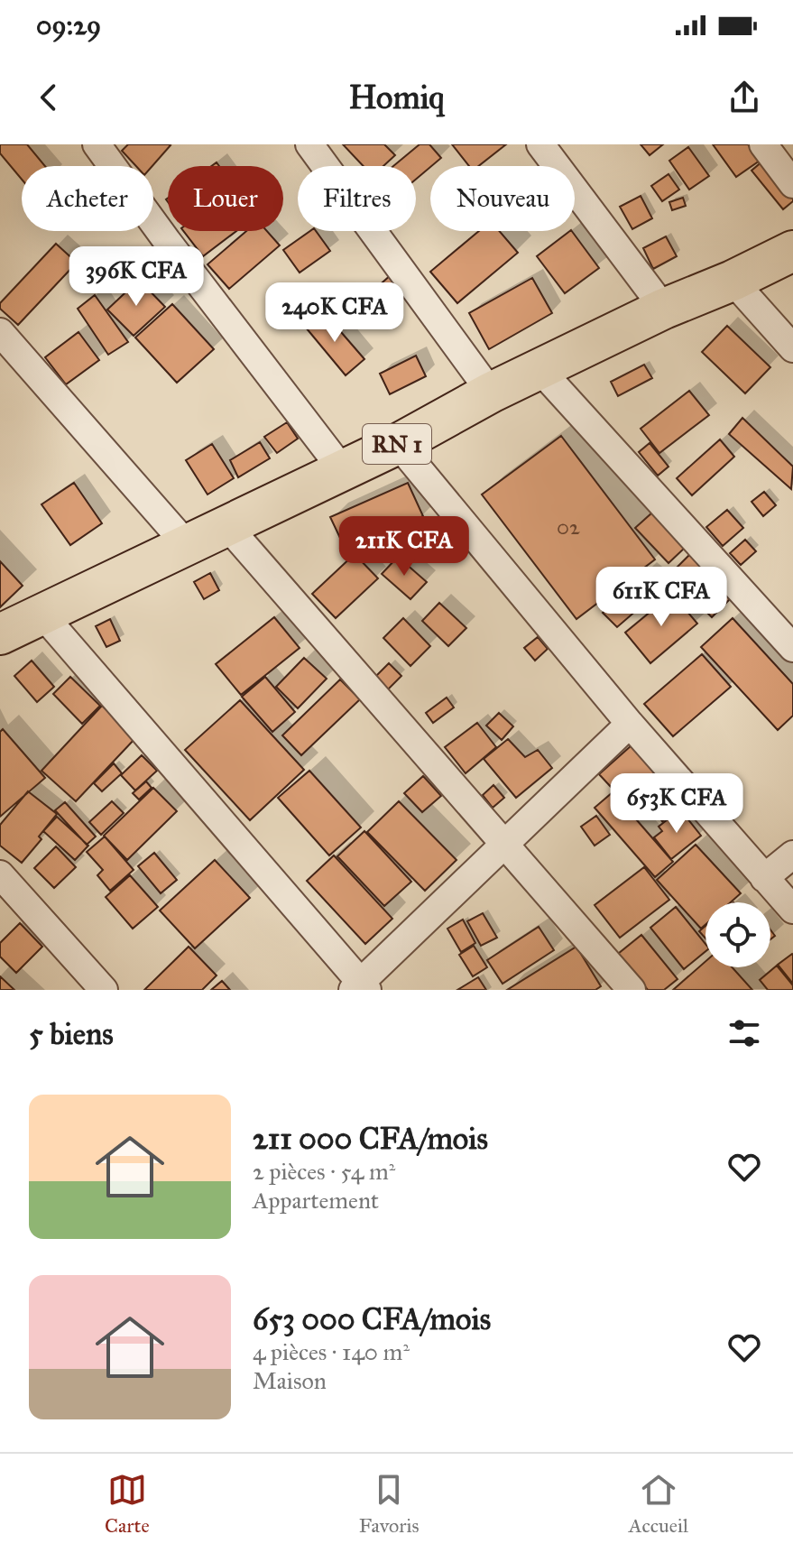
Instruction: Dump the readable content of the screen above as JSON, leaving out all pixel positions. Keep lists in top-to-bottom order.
{
  "streets": {
    "highway": ["RN 1"]
  },
  "house_numbers": ["02"],
  "page": {
    "status": "09:29",
    "header": "Homiq",
    "chip": [
      "Acheter",
      "Louer",
      "Filtres",
      "Nouveau"
    ],
    "price": [
      "396K CFA",
      "240K CFA",
      "211K CFA",
      "611K CFA",
      "653K CFA"
    ],
    "heading": "5 biens",
    "list": [
      {
        "name": "211 000 CFA/mois",
        "note": "2 pièces · 54 m² · Appartement"
      },
      {
        "name": "653 000 CFA/mois",
        "note": "4 pièces · 140 m² · Maison"
      }
    ],
    "tabs": ["Carte", "Favoris", "Accueil"]
  }
}
